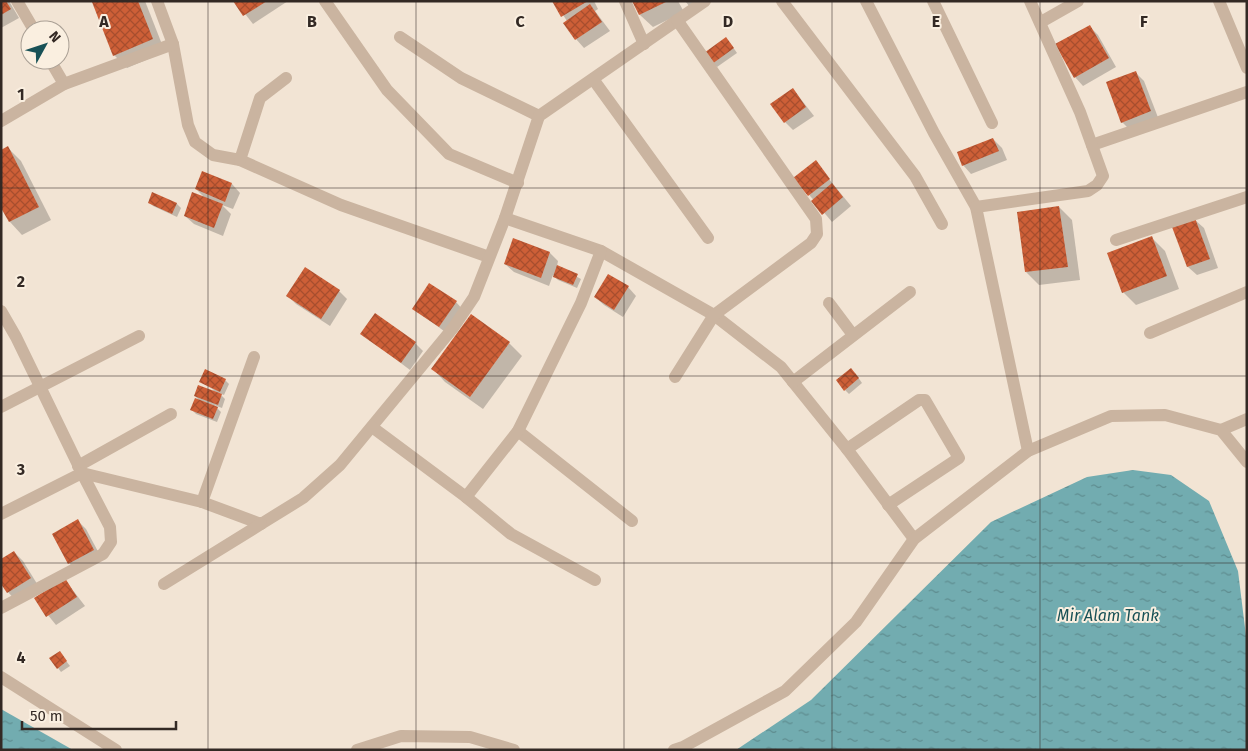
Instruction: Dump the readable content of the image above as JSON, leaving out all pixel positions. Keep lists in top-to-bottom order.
{
  "water": ["Mir Alam Tank"],
  "scale_bar": "50 m",
  "north": "top right",
  "grid": {
    "columns": [
      "A",
      "B",
      "C",
      "D",
      "E",
      "F"
    ],
    "rows": [
      "1",
      "2",
      "3",
      "4"
    ]
  }
}
